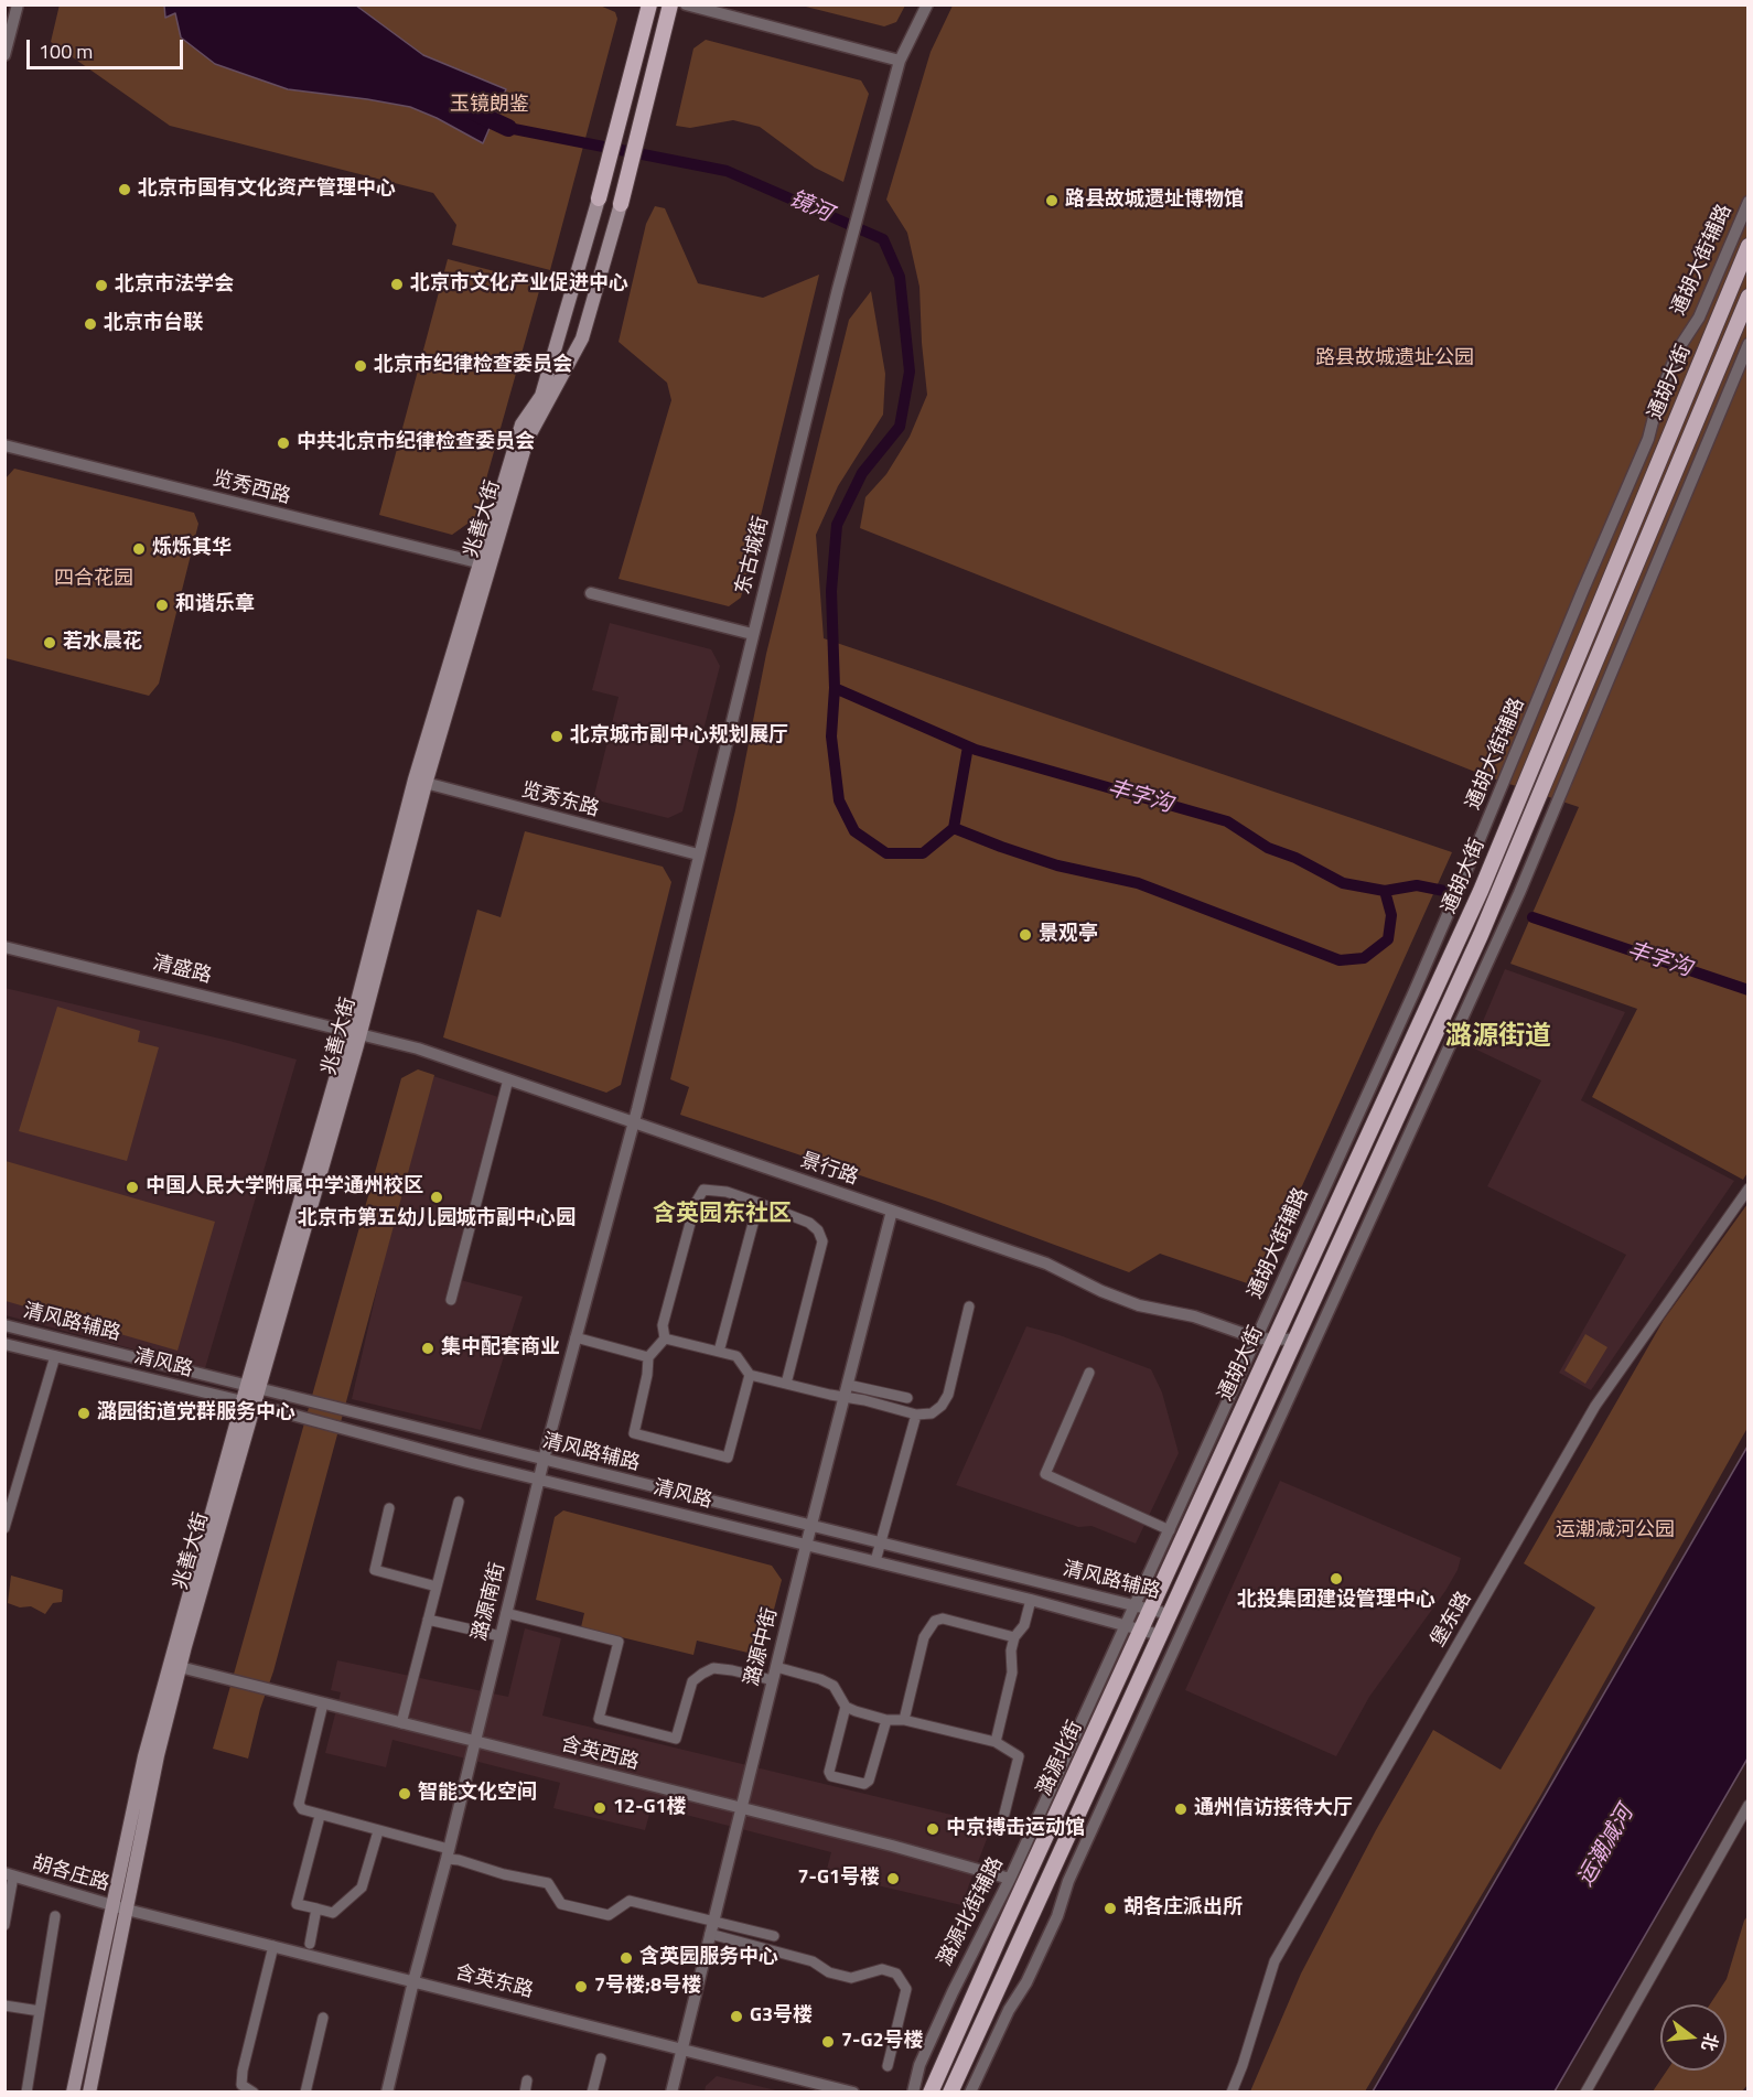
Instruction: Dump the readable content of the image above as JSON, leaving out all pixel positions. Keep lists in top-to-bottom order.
{
  "streets": {
    "main road": ["通胡大街", "兆善大街", "潞源北街"],
    "street": [
      "通胡大街辅路",
      "览秀西路",
      "东古城街",
      "览秀东路",
      "清盛路",
      "景行路",
      "清风路辅路",
      "清风路",
      "潞源南街",
      "堡东路",
      "潞源中街",
      "含英西路",
      "胡各庄路",
      "潞源北街辅路",
      "含英东路"
    ]
  },
  "crossings": [
    ["通胡大街辅路", "景行路"],
    ["通胡大街辅路", "潞源北街辅路"],
    ["通胡大街", "景行路"],
    ["通胡大街", "潞源北街"],
    ["览秀西路", "兆善大街"],
    ["兆善大街", "览秀东路"],
    ["兆善大街", "清盛路"],
    ["兆善大街", "景行路"],
    ["兆善大街", "清风路辅路"],
    ["兆善大街", "清风路"],
    ["兆善大街", "含英西路"],
    ["兆善大街", "胡各庄路"],
    ["兆善大街", "含英东路"],
    ["东古城街", "览秀东路"],
    ["东古城街", "景行路"],
    ["东古城街", "潞源南街"],
    ["清盛路", "景行路"],
    ["景行路", "潞源南街"],
    ["景行路", "潞源中街"],
    ["清风路辅路", "潞源南街"],
    ["清风路辅路", "潞源中街"],
    ["清风路辅路", "潞源北街"],
    ["清风路辅路", "潞源北街辅路"],
    ["清风路", "潞源南街"],
    ["清风路", "潞源中街"],
    ["清风路", "潞源北街"],
    ["清风路", "潞源北街辅路"],
    ["潞源南街", "含英西路"],
    ["潞源南街", "含英东路"],
    ["潞源中街", "含英西路"],
    ["潞源中街", "含英东路"],
    ["含英西路", "潞源北街辅路"],
    ["胡各庄路", "含英东路"]
  ],
  "districts": ["潞源街道", "含英园东社区"],
  "water": ["镜河", "丰字沟", "运潮减河"],
  "parks": [
    "玉镜朗鉴",
    "路县故城遗址公园",
    "四合花园",
    "运潮减河公园"
  ],
  "places": [
    "北京市国有文化资产管理中心",
    "路县故城遗址博物馆",
    "北京市文化产业促进中心",
    "北京市法学会",
    "北京市台联",
    "北京市纪律检查委员会",
    "中共北京市纪律检查委员会",
    "烁烁其华",
    "和谐乐章",
    "若水晨花",
    "北京城市副中心规划展厅",
    "景观亭",
    "中国人民大学附属中学通州校区",
    "北京市第五幼儿园城市副中心园",
    "集中配套商业",
    "潞园街道党群服务中心",
    "北投集团建设管理中心",
    "智能文化空间",
    "12-G1楼",
    "通州信访接待大厅",
    "中京搏击运动馆",
    "7-G1号楼",
    "胡各庄派出所",
    "含英园服务中心",
    "7号楼;8号楼",
    "G3号楼",
    "7-G2号楼"
  ],
  "scale_bar": "100 m",
  "north": "right"
}
